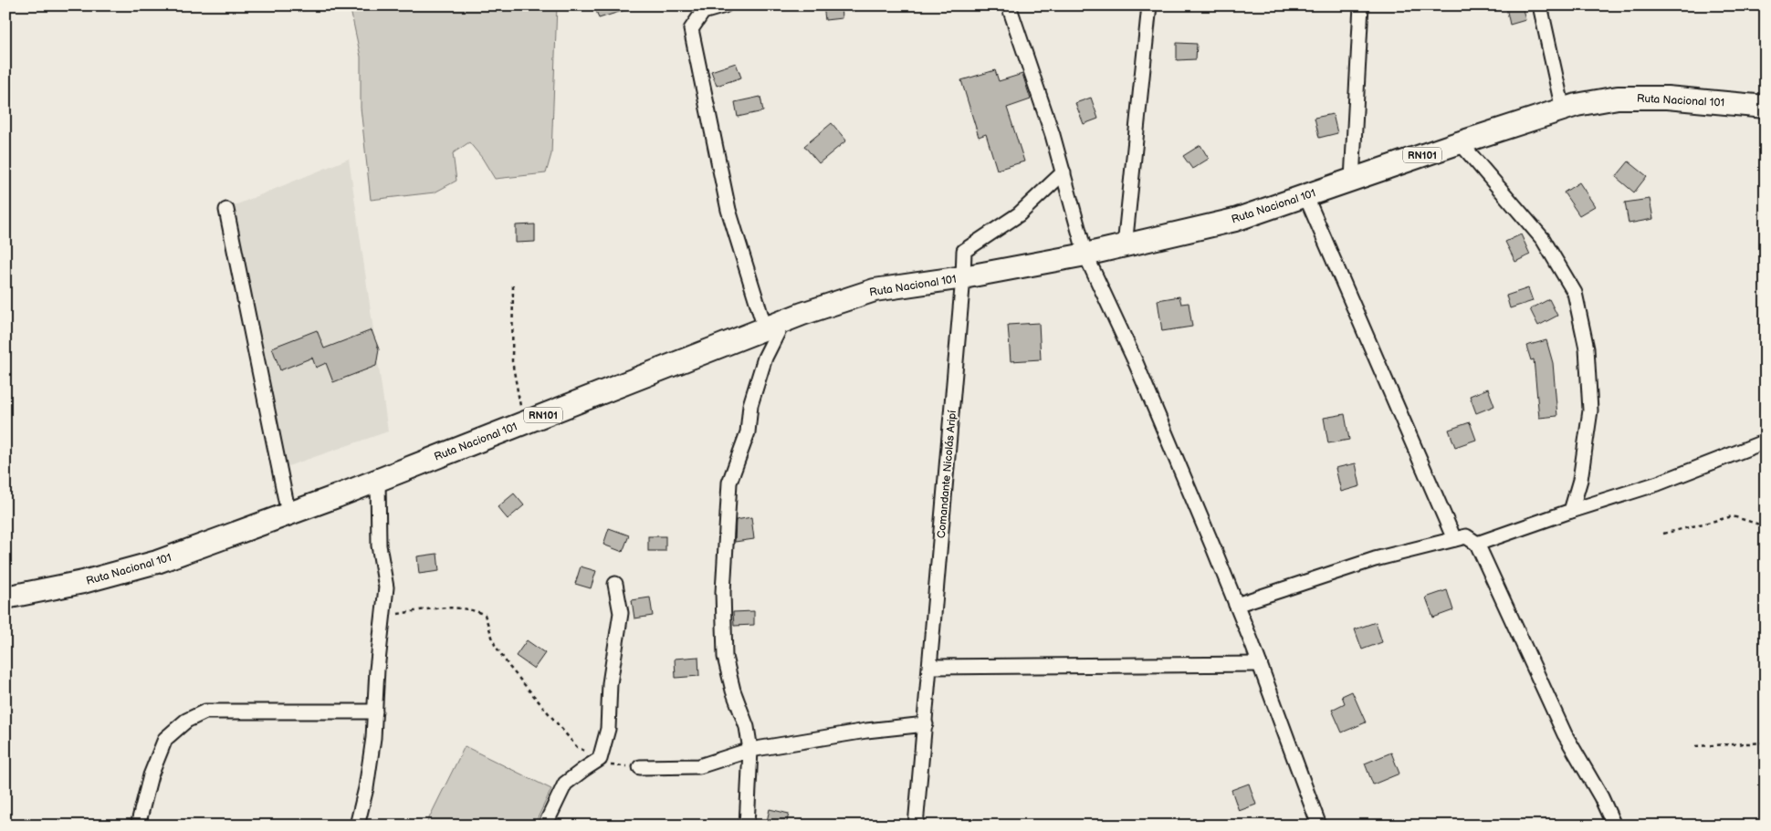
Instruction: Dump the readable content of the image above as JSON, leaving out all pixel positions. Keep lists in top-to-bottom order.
{
  "streets": {
    "main road": ["Ruta Nacional 101", "RN101"],
    "street": ["Comandante Nicolás Aripí"]
  },
  "crossings": [
    ["Ruta Nacional 101", "Comandante Nicolás Aripí"]
  ]
}
